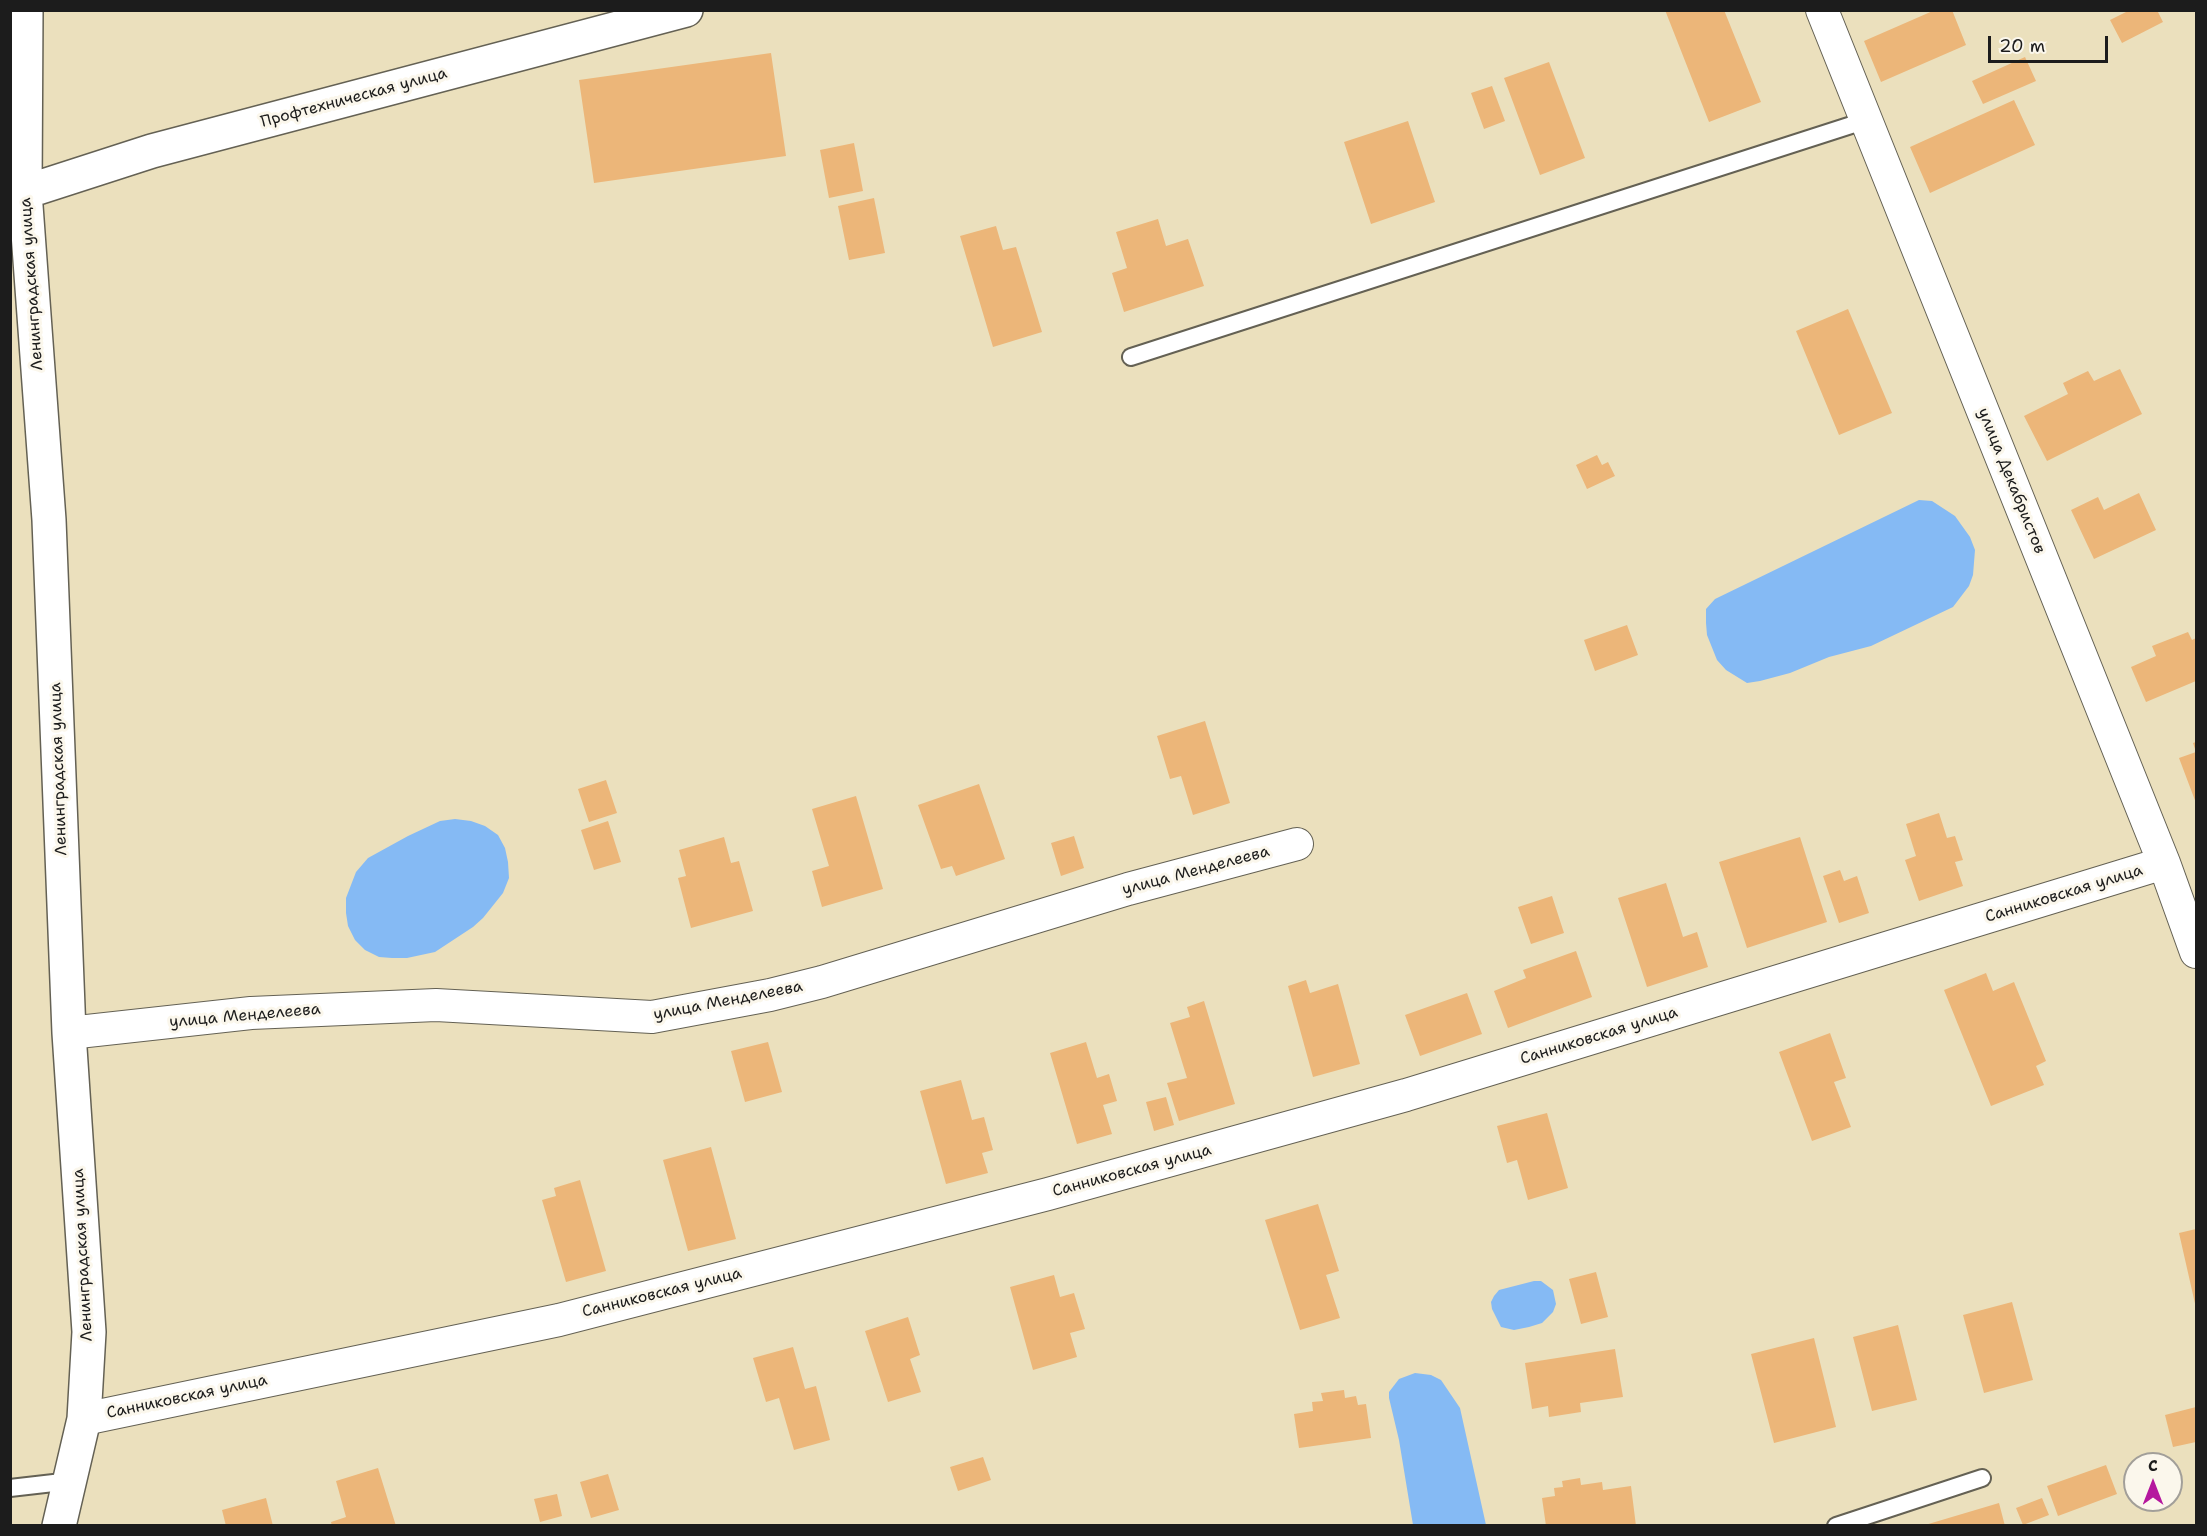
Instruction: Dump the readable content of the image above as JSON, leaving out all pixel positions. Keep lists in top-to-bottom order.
{
  "streets": {
    "street": [
      "Профтехническая улица",
      "Ленинградская улица",
      "улица Декабристов",
      "улица Менделеева",
      "Санниковская улица"
    ]
  },
  "crossings": [
    ["Профтехническая улица", "Ленинградская улица"],
    ["Ленинградская улица", "улица Менделеева"],
    ["Ленинградская улица", "Санниковская улица"],
    ["улица Декабристов", "Санниковская улица"]
  ],
  "scale_bar": "20 m",
  "north": "top"
}
